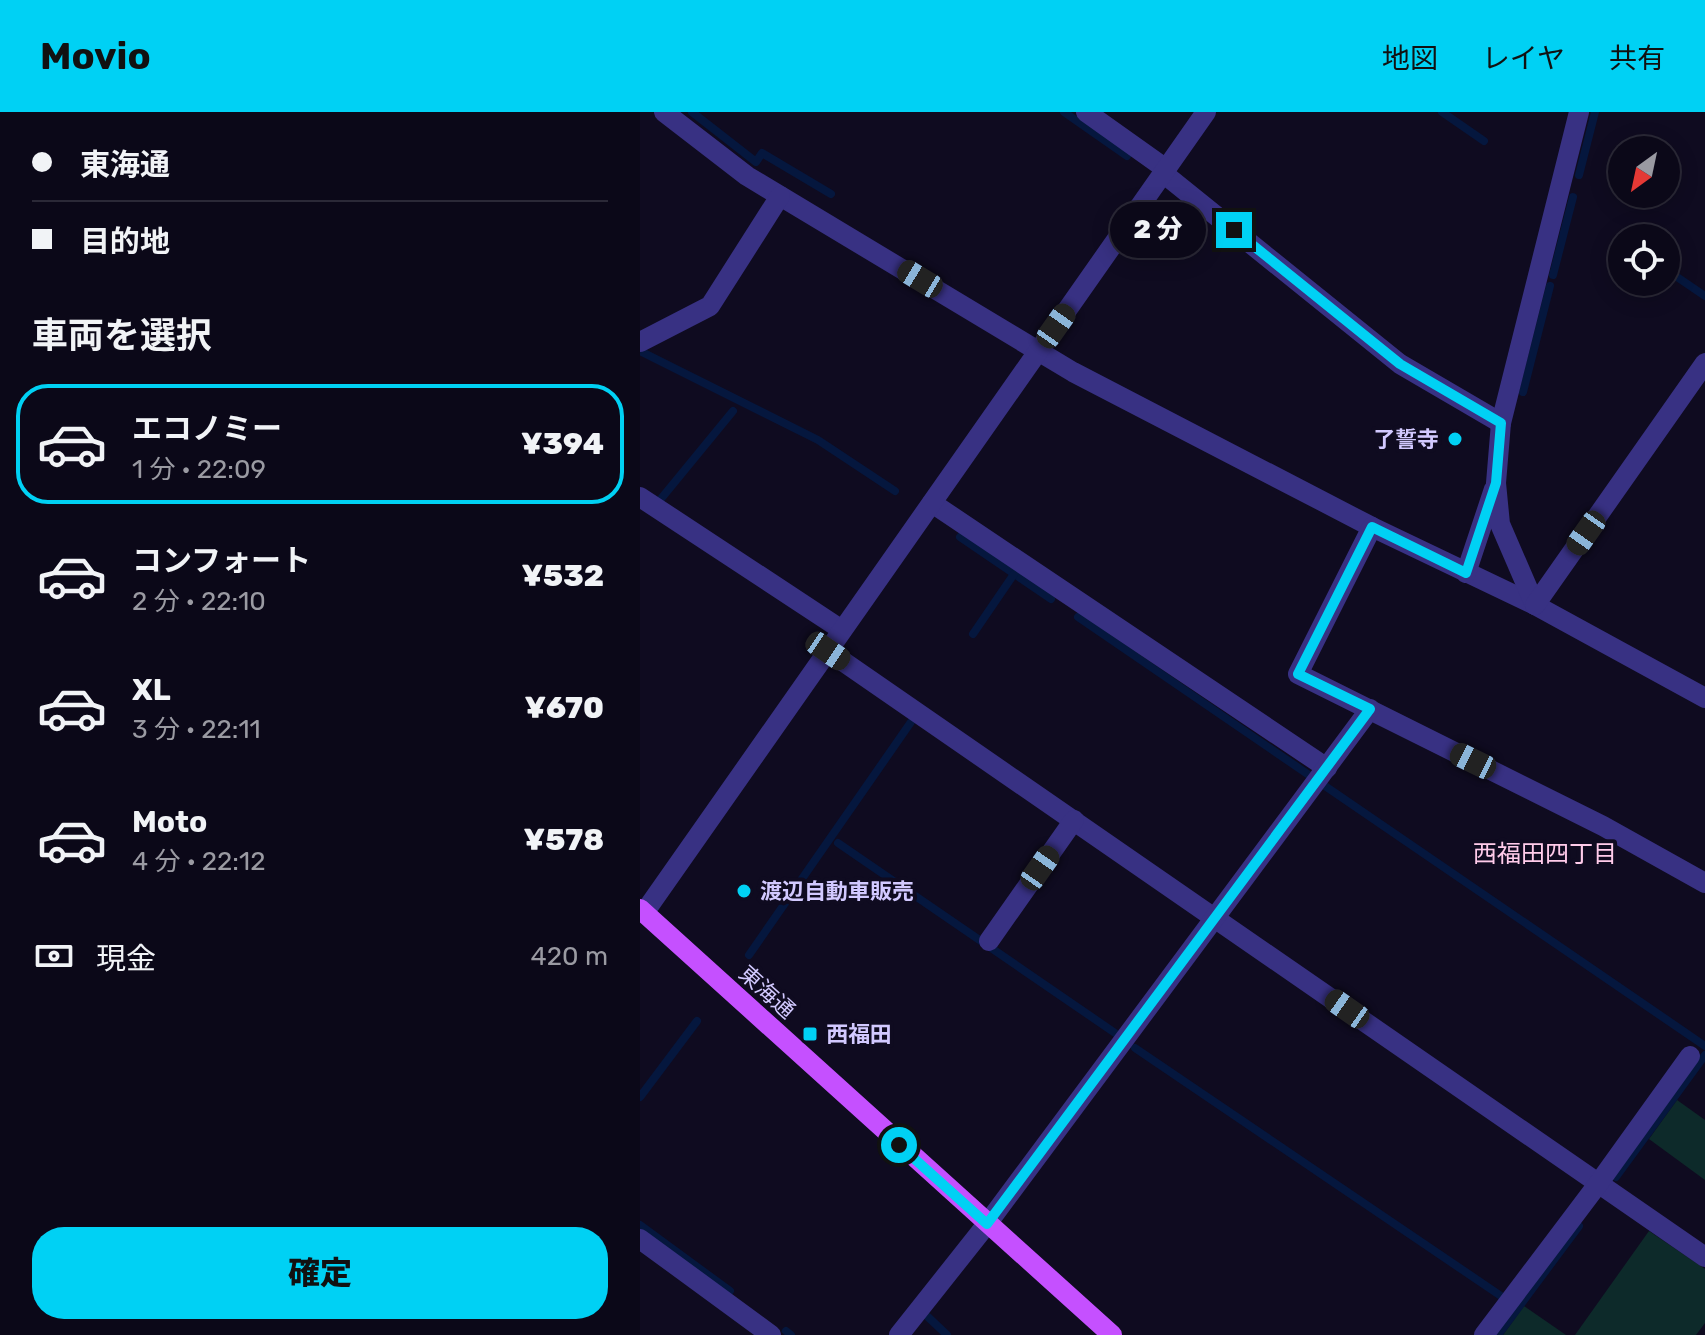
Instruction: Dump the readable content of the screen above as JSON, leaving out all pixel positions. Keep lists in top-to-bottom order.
{
  "streets": {
    "main road": ["東海通"]
  },
  "districts": ["西福田四丁目"],
  "places": {
    "other": ["了誓寺", "渡辺自動車販売"],
    "transit": ["西福田"]
  },
  "north": "bottom left",
  "page": {
    "header": "Movio",
    "nav": ["地図", "レイヤ", "共有"],
    "banner": ["東海通", "目的地"],
    "bubble": "2 分",
    "heading": "車両を選択",
    "list": [
      {
        "name": "エコノミー",
        "note": "1 分 · 22:09",
        "value": "¥394"
      },
      {
        "name": "コンフォート",
        "note": "2 分 · 22:10",
        "value": "¥532"
      },
      {
        "name": "XL",
        "note": "3 分 · 22:11",
        "value": "¥670"
      },
      {
        "name": "Moto",
        "note": "4 分 · 22:12",
        "value": "¥578"
      }
    ],
    "pay": ["現金", "420 m"],
    "buttons": "確定"
  }
}
